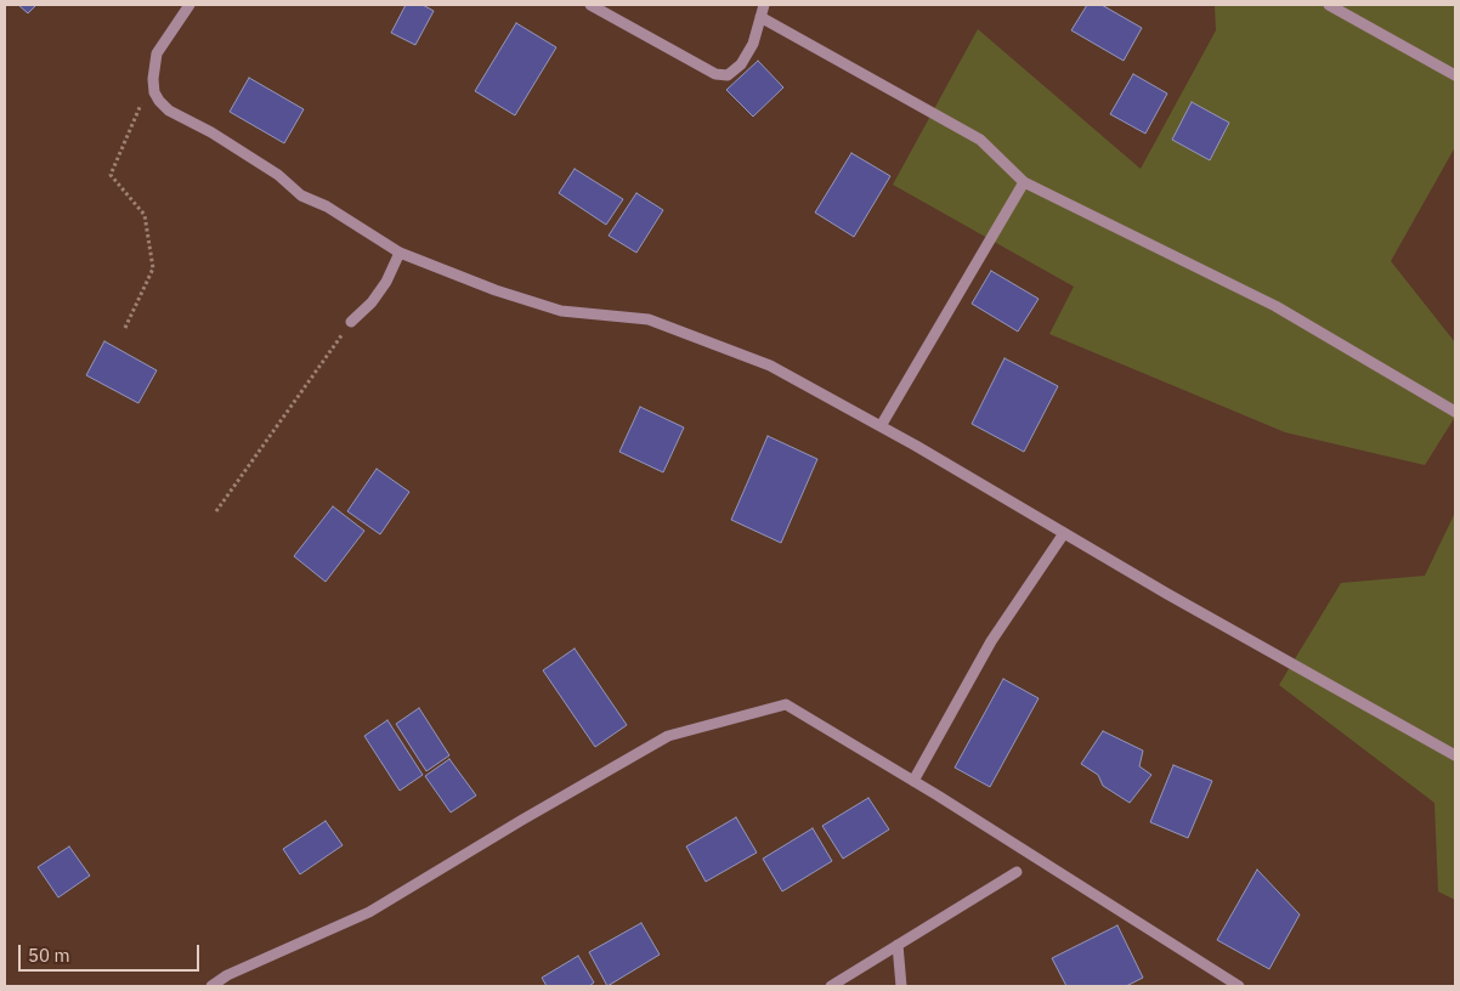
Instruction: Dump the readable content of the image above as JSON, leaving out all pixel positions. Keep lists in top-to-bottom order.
{
  "scale_bar": "50 m"
}
